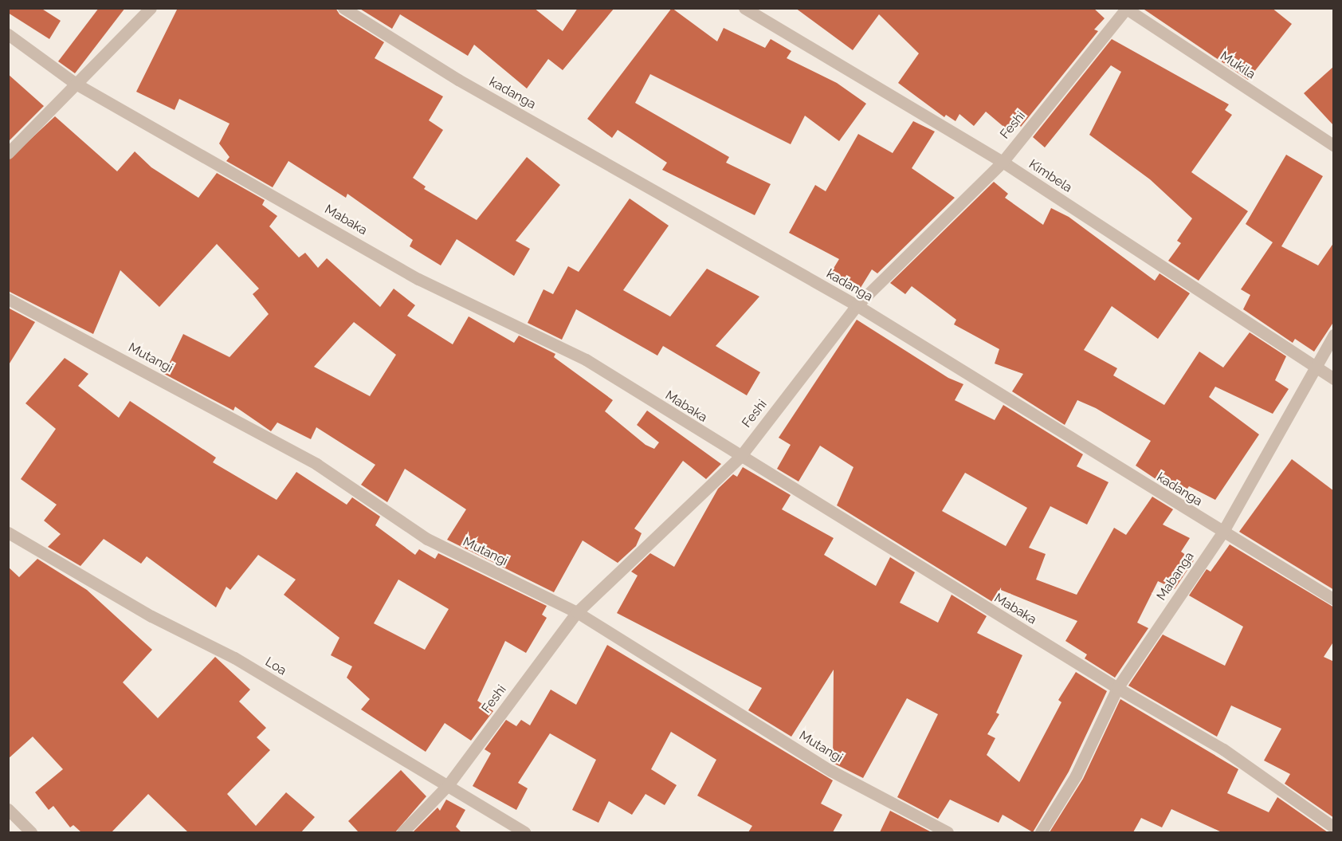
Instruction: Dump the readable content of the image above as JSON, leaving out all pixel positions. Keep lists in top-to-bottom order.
{
  "streets": {
    "street": [
      "Mukila",
      "kadanga",
      "Feshi",
      "Kimbela",
      "Mabaka",
      "Mutangi",
      "Mabanga",
      "Loa"
    ]
  },
  "crossings": [
    ["Mukila", "Feshi"],
    ["kadanga", "Feshi"],
    ["kadanga", "Mabanga"],
    ["Feshi", "Kimbela"],
    ["Feshi", "Mabaka"],
    ["Feshi", "Mutangi"],
    ["Feshi", "Loa"],
    ["Kimbela", "Mabanga"],
    ["Mabaka", "Mabanga"]
  ]
}
